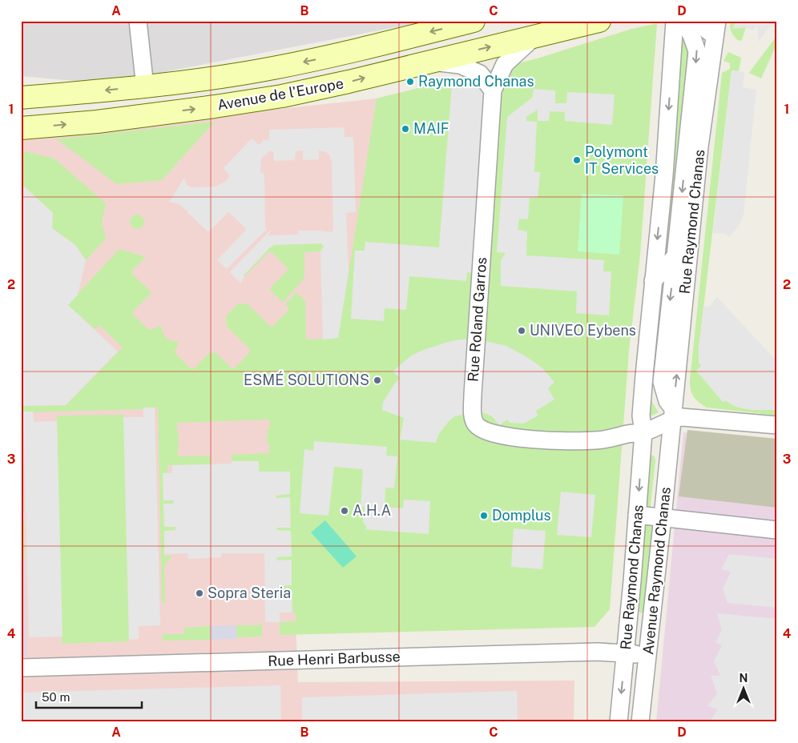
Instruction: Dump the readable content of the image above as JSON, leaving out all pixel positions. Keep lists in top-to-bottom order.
{
  "streets": {
    "main road": ["Avenue de l'Europe"],
    "street": [
      "Rue Raymond Chanas",
      "Rue Roland Garros",
      "Avenue Raymond Chanas",
      "Rue Henri Barbusse"
    ]
  },
  "crossings": [
    ["Avenue de l'Europe", "Rue Roland Garros"],
    ["Rue Raymond Chanas", "Rue Roland Garros"],
    ["Rue Raymond Chanas", "Avenue Raymond Chanas"],
    ["Rue Raymond Chanas", "Rue Henri Barbusse"],
    ["Rue Roland Garros", "Avenue Raymond Chanas"],
    ["Avenue Raymond Chanas", "Rue Henri Barbusse"]
  ],
  "places": [
    "Raymond Chanas",
    "MAIF",
    "Polymont IT Services",
    "UNIVEO Eybens",
    "ESMÉ SOLUTIONS",
    "A.H.A",
    "Domplus",
    "Sopra Steria"
  ],
  "scale_bar": "50 m",
  "north": "top",
  "grid": {
    "columns": [
      "A",
      "B",
      "C",
      "D"
    ],
    "rows": [
      "1",
      "2",
      "3",
      "4"
    ]
  }
}
